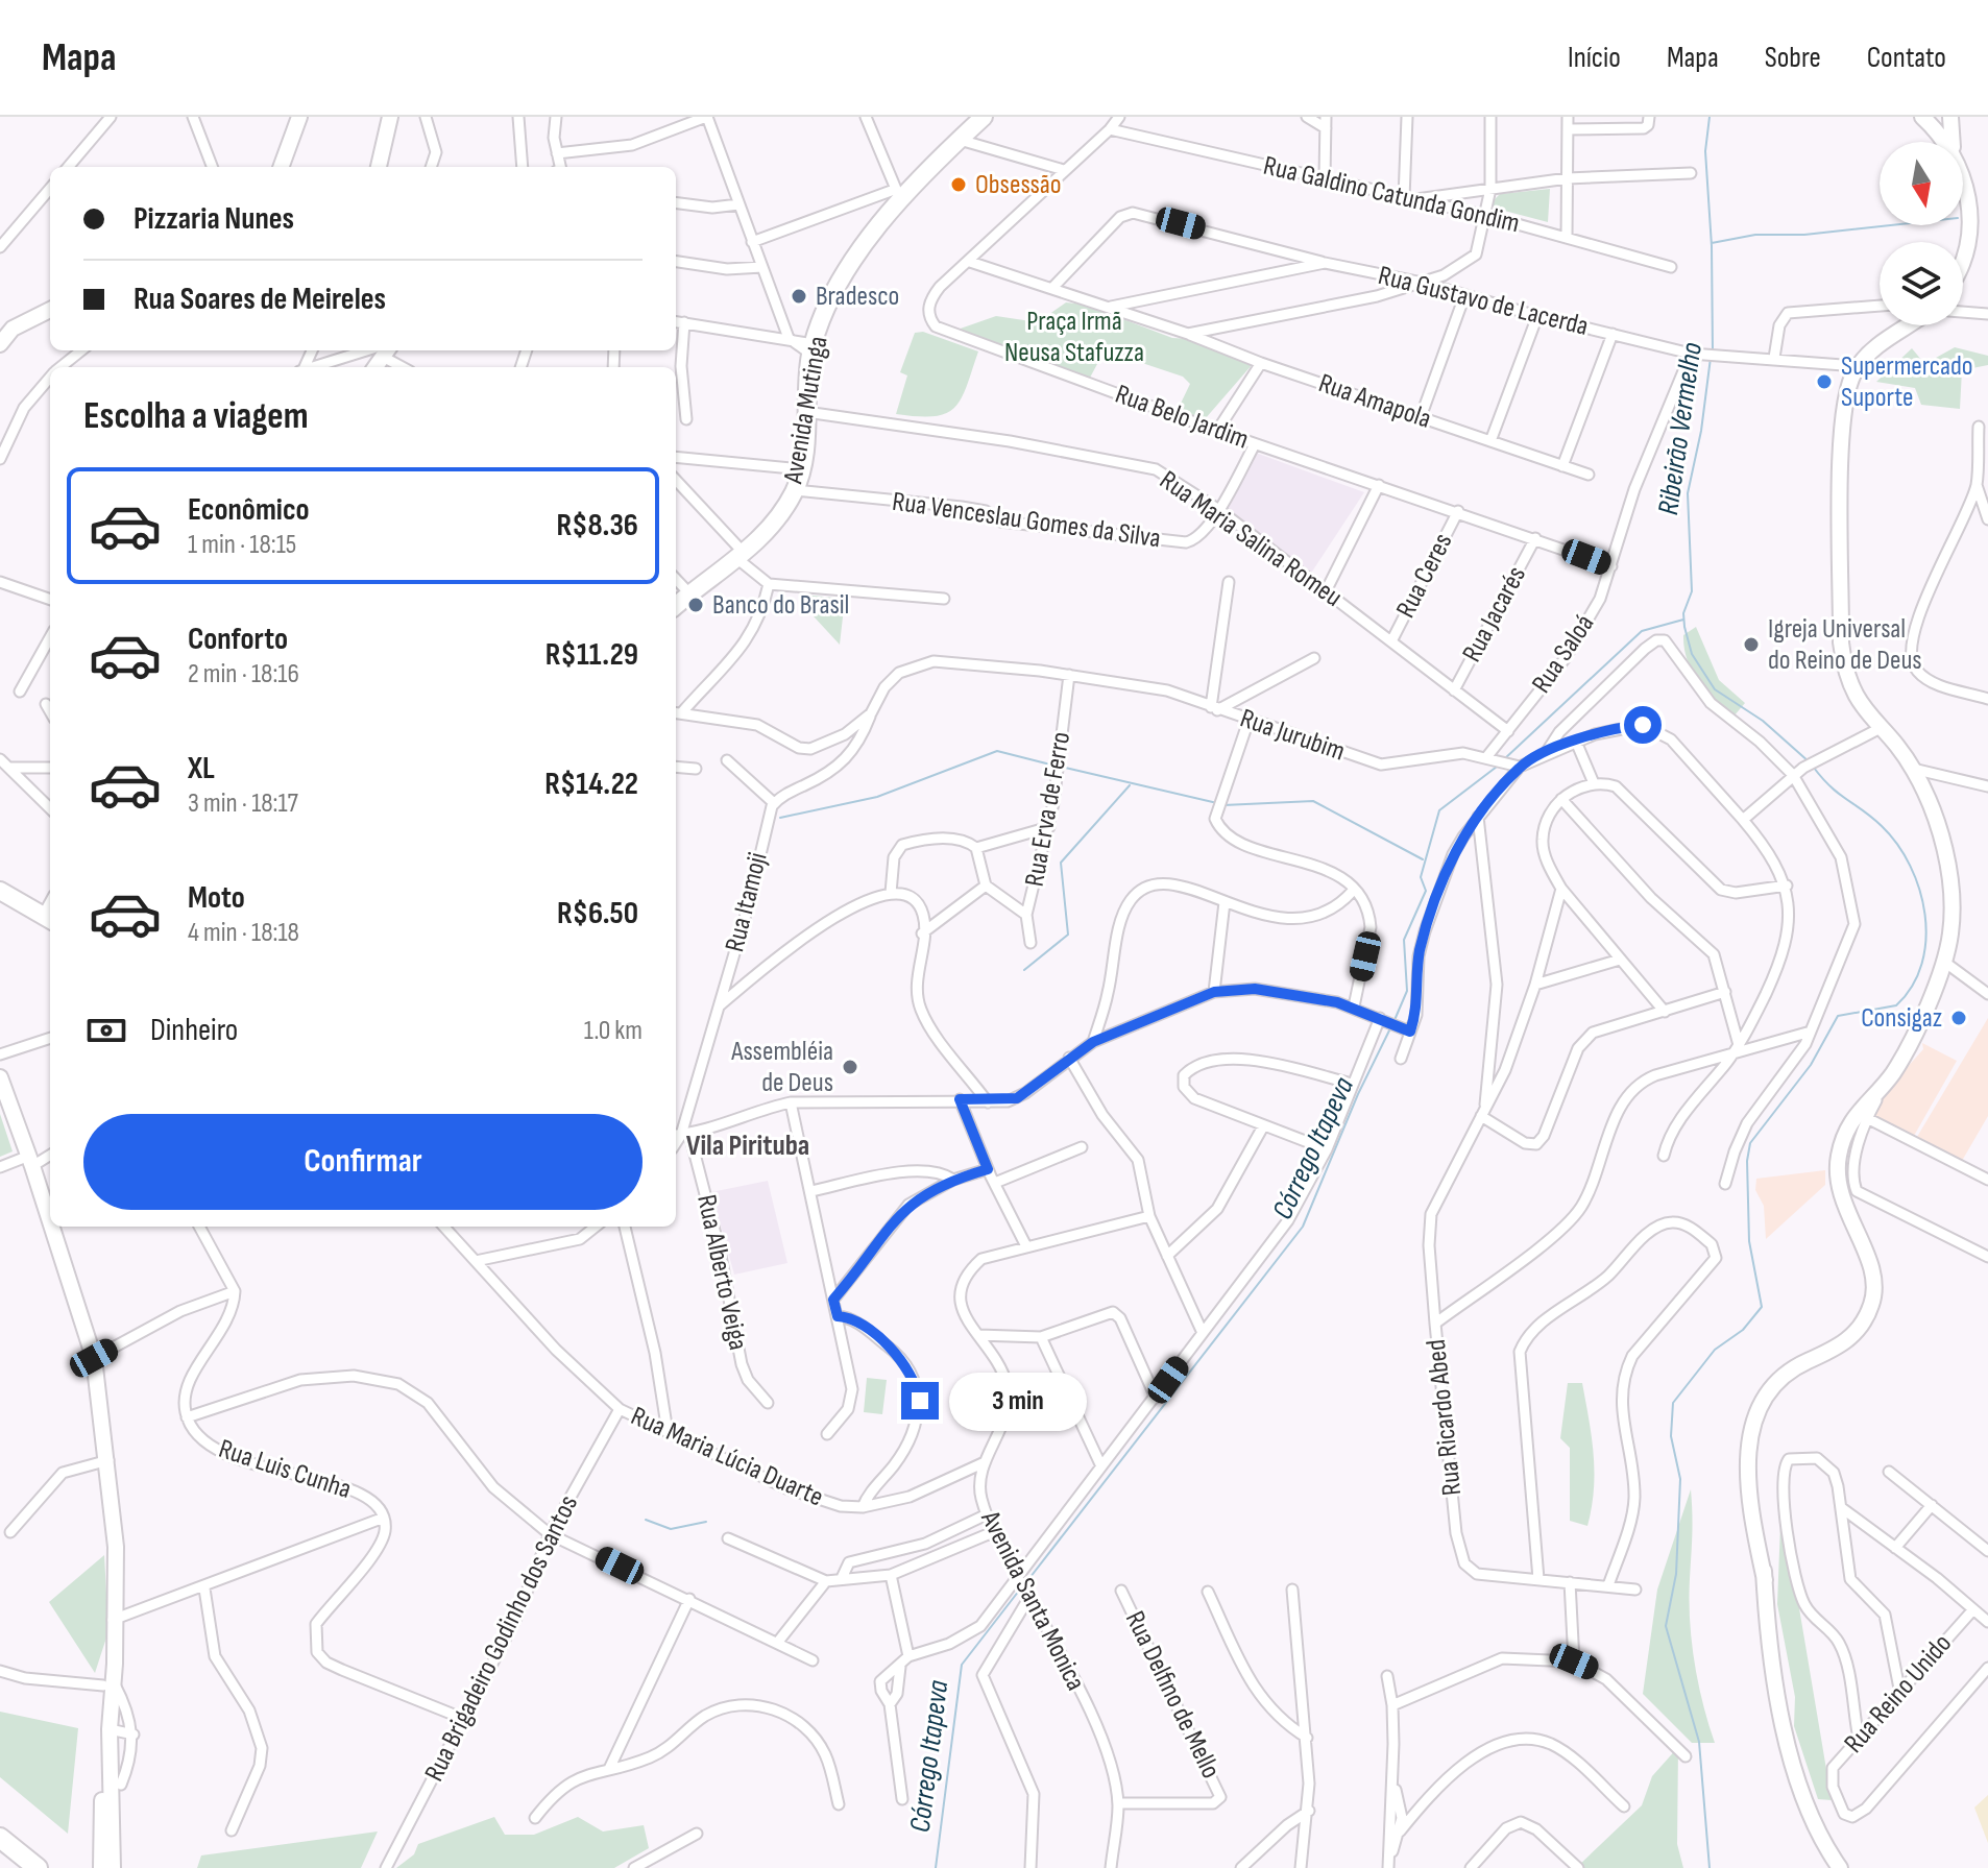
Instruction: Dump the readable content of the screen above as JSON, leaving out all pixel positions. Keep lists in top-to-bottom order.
{
  "streets": {
    "main road": ["Avenida Mutinga"],
    "street": [
      "Rua Galdino Catunda Gondim",
      "Rua Gustavo de Lacerda",
      "Rua Amapola",
      "Rua Belo Jardim",
      "Rua Venceslau Gomes da Silva",
      "Rua Maria Salina Romeu",
      "Rua Ceres",
      "Rua Jacarés",
      "Rua Saloá",
      "Rua Jurubim",
      "Rua Erva de Ferro",
      "Rua Itamoji",
      "Rua Alberto Veiga",
      "Rua Ricardo Abed",
      "Rua Maria Lúcia Duarte",
      "Rua Luis Cunha",
      "Avenida Santa Monica",
      "Rua Brigadeiro Godinho dos Santos",
      "Rua Reino Unido",
      "Rua Delfino de Mello"
    ]
  },
  "crossings": [
    ["Rua Galdino Catunda Gondim", "Rua Belo Jardim"],
    ["Rua Gustavo de Lacerda", "Rua Amapola"],
    ["Rua Gustavo de Lacerda", "Rua Saloá"],
    ["Rua Amapola", "Rua Belo Jardim"],
    ["Avenida Mutinga", "Rua Venceslau Gomes da Silva"],
    ["Avenida Mutinga", "Rua Maria Salina Romeu"],
    ["Rua Belo Jardim", "Rua Venceslau Gomes da Silva"],
    ["Rua Belo Jardim", "Rua Ceres"],
    ["Rua Belo Jardim", "Rua Jacarés"],
    ["Rua Belo Jardim", "Rua Saloá"],
    ["Rua Venceslau Gomes da Silva", "Rua Maria Salina Romeu"],
    ["Rua Maria Salina Romeu", "Rua Ceres"],
    ["Rua Maria Salina Romeu", "Rua Jacarés"],
    ["Rua Maria Salina Romeu", "Rua Saloá"],
    ["Rua Saloá", "Rua Jurubim"],
    ["Rua Jurubim", "Rua Erva de Ferro"],
    ["Rua Itamoji", "Rua Alberto Veiga"],
    ["Rua Maria Lúcia Duarte", "Avenida Santa Monica"],
    ["Rua Maria Lúcia Duarte", "Rua Brigadeiro Godinho dos Santos"],
    ["Rua Luis Cunha", "Rua Brigadeiro Godinho dos Santos"],
    ["Avenida Santa Monica", "Rua Delfino de Mello"]
  ],
  "districts": ["Vila Pirituba"],
  "water": ["Ribeirão Vermelho", "Córrego Itapeva"],
  "parks": ["Praça Irmã Neusa Stafuzza"],
  "places": [
    "Obsessão",
    "Bradesco",
    "Supermercado Suporte",
    "Banco do Brasil",
    "Igreja Universal do Reino de Deus",
    "Consigaz",
    "Assembléia de Deus"
  ],
  "north": "bottom",
  "page": {
    "header": "Mapa",
    "nav": [
      "Início",
      "Mapa",
      "Sobre",
      "Contato"
    ],
    "banner": ["Pizzaria Nunes", "Rua Soares de Meireles"],
    "heading": "Escolha a viagem",
    "list": [
      {
        "name": "Econômico",
        "note": "1 min · 18:15",
        "value": "R$8.36"
      },
      {
        "name": "Conforto",
        "note": "2 min · 18:16",
        "value": "R$11.29"
      },
      {
        "name": "XL",
        "note": "3 min · 18:17",
        "value": "R$14.22"
      },
      {
        "name": "Moto",
        "note": "4 min · 18:18",
        "value": "R$6.50"
      }
    ],
    "pay": ["Dinheiro", "1.0 km"],
    "buttons": "Confirmar",
    "bubble": "3 min"
  }
}
